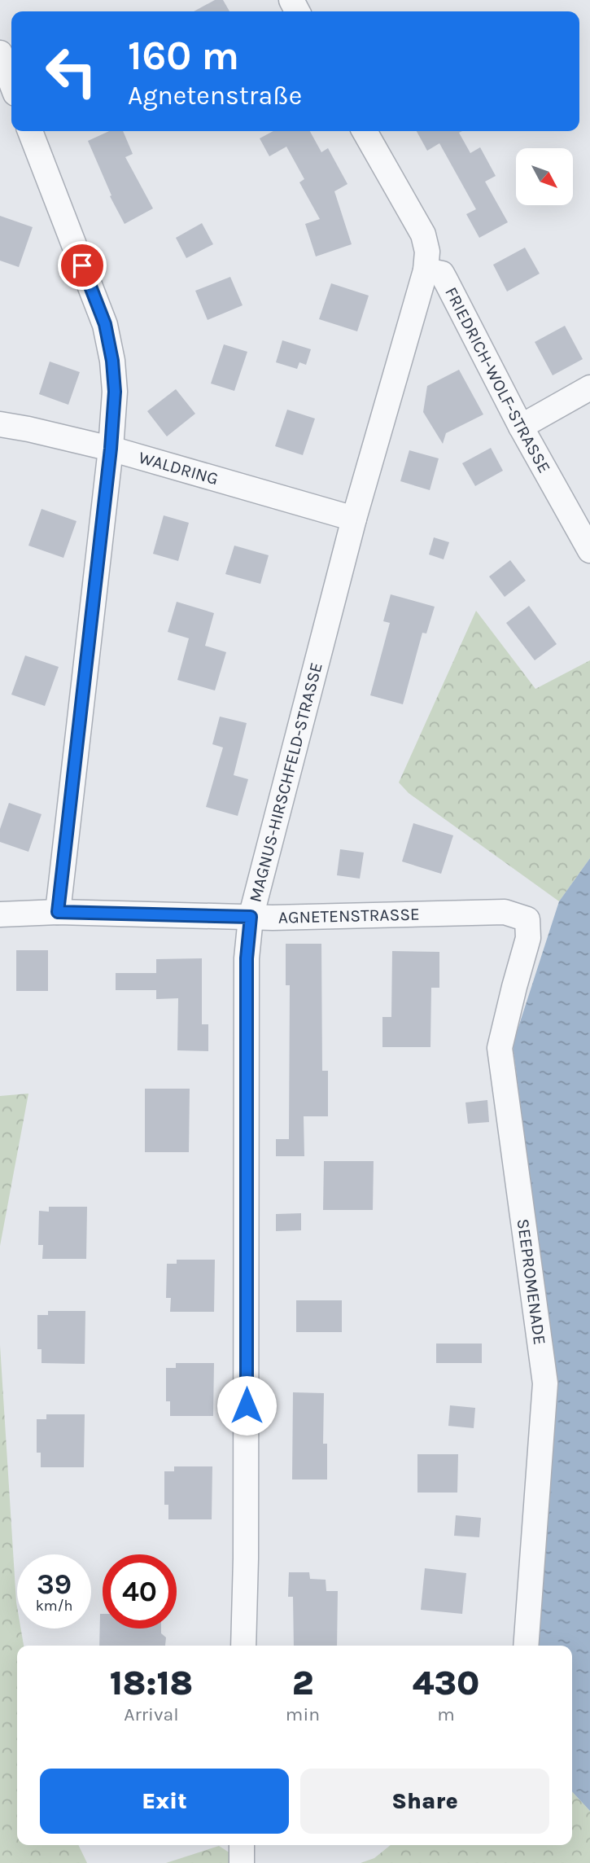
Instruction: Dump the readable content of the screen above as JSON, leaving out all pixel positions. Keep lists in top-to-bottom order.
{
  "streets": {
    "street": [
      "FRIEDRICH-WOLF-STRASSE",
      "WALDRING",
      "MAGNUS-HIRSCHFELD-STRASSE",
      "AGNETENSTRASSE",
      "SEEPROMENADE"
    ]
  },
  "crossings": [
    ["FRIEDRICH-WOLF-STRASSE", "MAGNUS-HIRSCHFELD-STRASSE"],
    ["WALDRING", "MAGNUS-HIRSCHFELD-STRASSE"],
    ["MAGNUS-HIRSCHFELD-STRASSE", "AGNETENSTRASSE"],
    ["AGNETENSTRASSE", "SEEPROMENADE"]
  ],
  "north": "bottom right",
  "page": {
    "turn": ["160 m", "Agnetenstraße"],
    "speed": "39 km/h",
    "limit": "40",
    "eta": [
      "18:18",
      "Arrival",
      "2",
      "min",
      "430",
      "m"
    ],
    "buttons": ["Exit", "Share"]
  }
}
